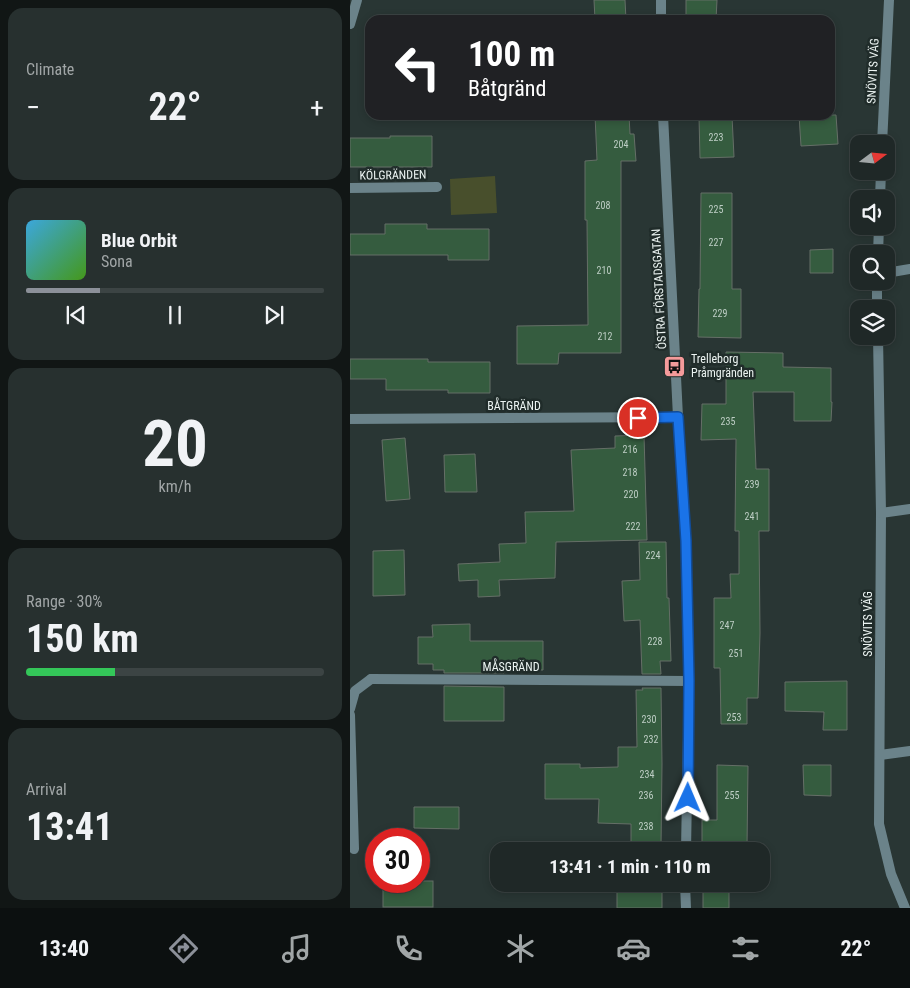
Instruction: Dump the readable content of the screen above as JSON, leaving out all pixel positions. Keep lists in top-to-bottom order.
{
  "streets": {
    "street": [
      "SNÖVITS VÄG",
      "KÖLGRÄNDEN",
      "ÖSTRA FÖRSTADSGATAN",
      "BÅTGRÄND",
      "MÅSGRÄND"
    ]
  },
  "crossings": [
    ["ÖSTRA FÖRSTADSGATAN", "BÅTGRÄND"],
    ["ÖSTRA FÖRSTADSGATAN", "MÅSGRÄND"]
  ],
  "places": {
    "bus stop": ["Trelleborg Pråmgränden"]
  },
  "house_numbers": [
    "223",
    "204",
    "208",
    "225",
    "227",
    "210",
    "229",
    "212",
    "235",
    "216",
    "218",
    "239",
    "220",
    "241",
    "222",
    "224",
    "247",
    "228",
    "251",
    "253",
    "230",
    "232",
    "234",
    "236",
    "255",
    "238"
  ],
  "north": "right",
  "page": {
    "tile": [
      "Climate",
      ["20", "km/h"],
      ["Range · 30%", "150 km"],
      ["Arrival", "13:41"]
    ],
    "turn": ["100 m", "Båtgränd"],
    "heat": ["−", "22°", "+"],
    "song": ["Blue Orbit", "Sona"],
    "limit": "30",
    "trip": "13:41 · 1 min · 110 m",
    "tabs": ["13:40", "22°"]
  }
}
